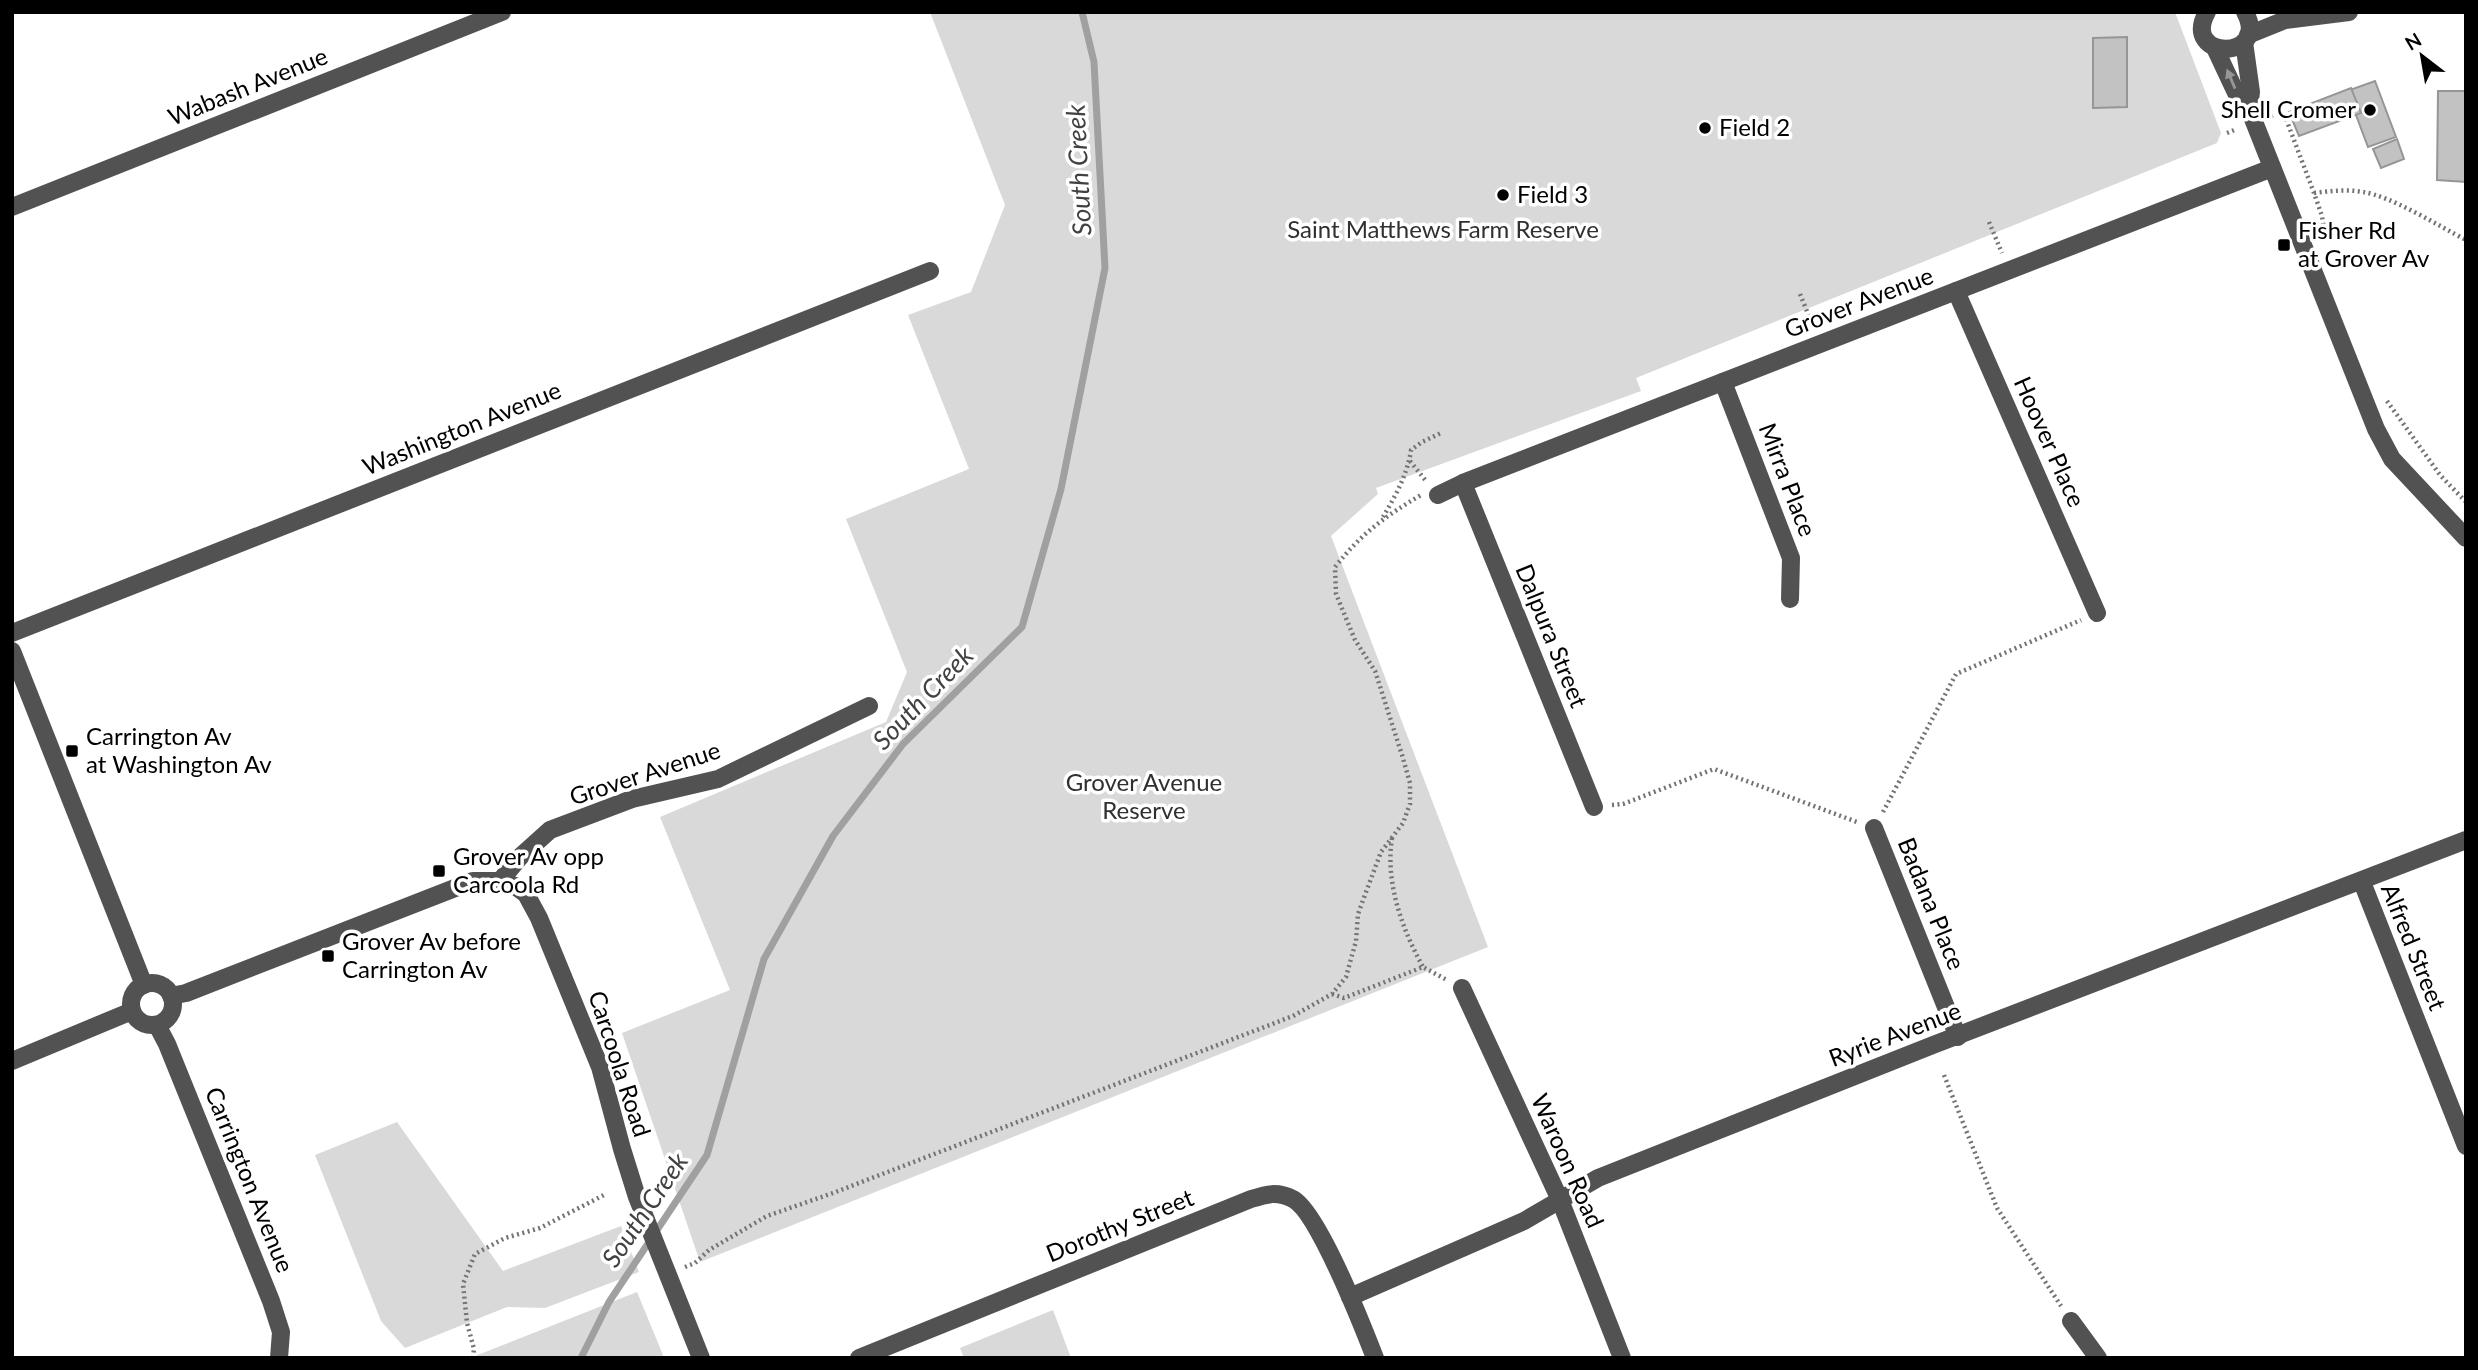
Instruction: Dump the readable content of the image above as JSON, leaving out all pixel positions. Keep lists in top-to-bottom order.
{
  "streets": {
    "street": [
      "Wabash Avenue",
      "Grover Avenue",
      "Washington Avenue",
      "Hoover Place",
      "Mirra Place",
      "Dalpura Street",
      "Badana Place",
      "Alfred Street",
      "Ryrie Avenue",
      "Carcoola Road",
      "Waroon Road",
      "Carrington Avenue",
      "Dorothy Street"
    ]
  },
  "crossings": [
    ["Grover Avenue", "Hoover Place"],
    ["Grover Avenue", "Mirra Place"],
    ["Grover Avenue", "Dalpura Street"],
    ["Grover Avenue", "Carcoola Road"],
    ["Badana Place", "Ryrie Avenue"],
    ["Alfred Street", "Ryrie Avenue"],
    ["Ryrie Avenue", "Waroon Road"],
    ["Ryrie Avenue", "Dorothy Street"]
  ],
  "water": ["South Creek"],
  "parks": ["Saint Matthews Farm Reserve", "Grover Avenue Reserve"],
  "places": {
    "other": ["Shell Cromer", "Field 2", "Field 3"],
    "transit": [
      "Fisher Rd at Grover Av",
      "Carrington Av at Washington Av",
      "Grover Av opp Carcoola Rd",
      "Grover Av before Carrington Av"
    ]
  },
  "north": "top left"
}
